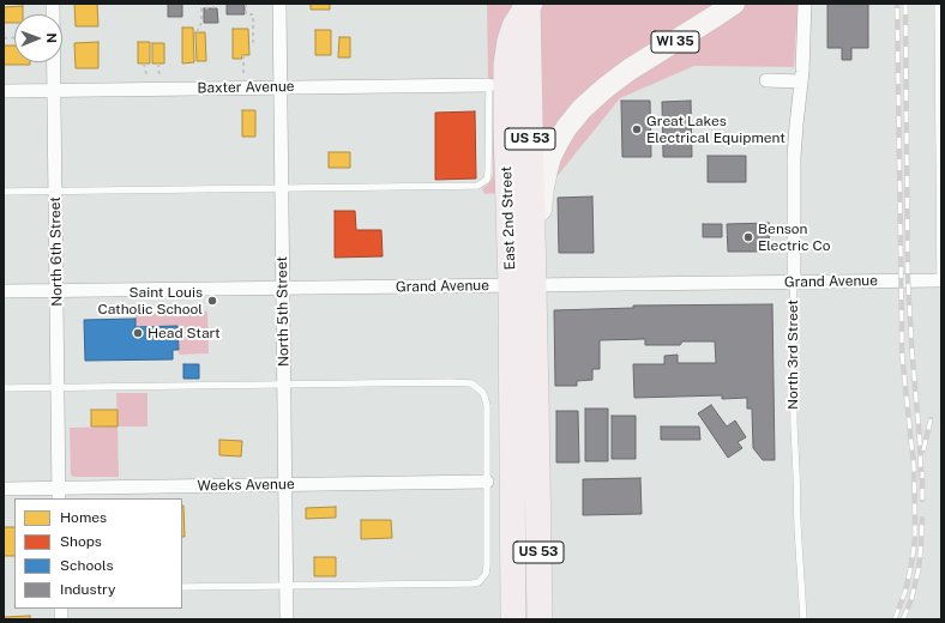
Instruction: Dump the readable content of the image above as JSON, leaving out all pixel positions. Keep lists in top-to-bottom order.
{
  "streets": {
    "highway": ["US 53", "East 2nd Street"],
    "main road": ["WI 35"],
    "street": [
      "Baxter Avenue",
      "North 6th Street",
      "Grand Avenue",
      "North 5th Street",
      "North 3rd Street",
      "Weeks Avenue"
    ]
  },
  "crossings": [
    ["WI 35", "East 2nd Street"],
    ["WI 35", "Grand Avenue"],
    ["Baxter Avenue", "North 6th Street"],
    ["Baxter Avenue", "North 5th Street"],
    ["East 2nd Street", "Grand Avenue"],
    ["North 6th Street", "Grand Avenue"],
    ["North 6th Street", "Weeks Avenue"],
    ["Grand Avenue", "North 5th Street"],
    ["Grand Avenue", "North 3rd Street"],
    ["North 5th Street", "Weeks Avenue"]
  ],
  "places": [
    "Great Lakes Electrical Equipment",
    "Benson Electric Co",
    "Saint Louis Catholic School",
    "Head Start"
  ],
  "legend": [
    "Homes",
    "Shops",
    "Schools",
    "Industry"
  ],
  "north": "right"
}
